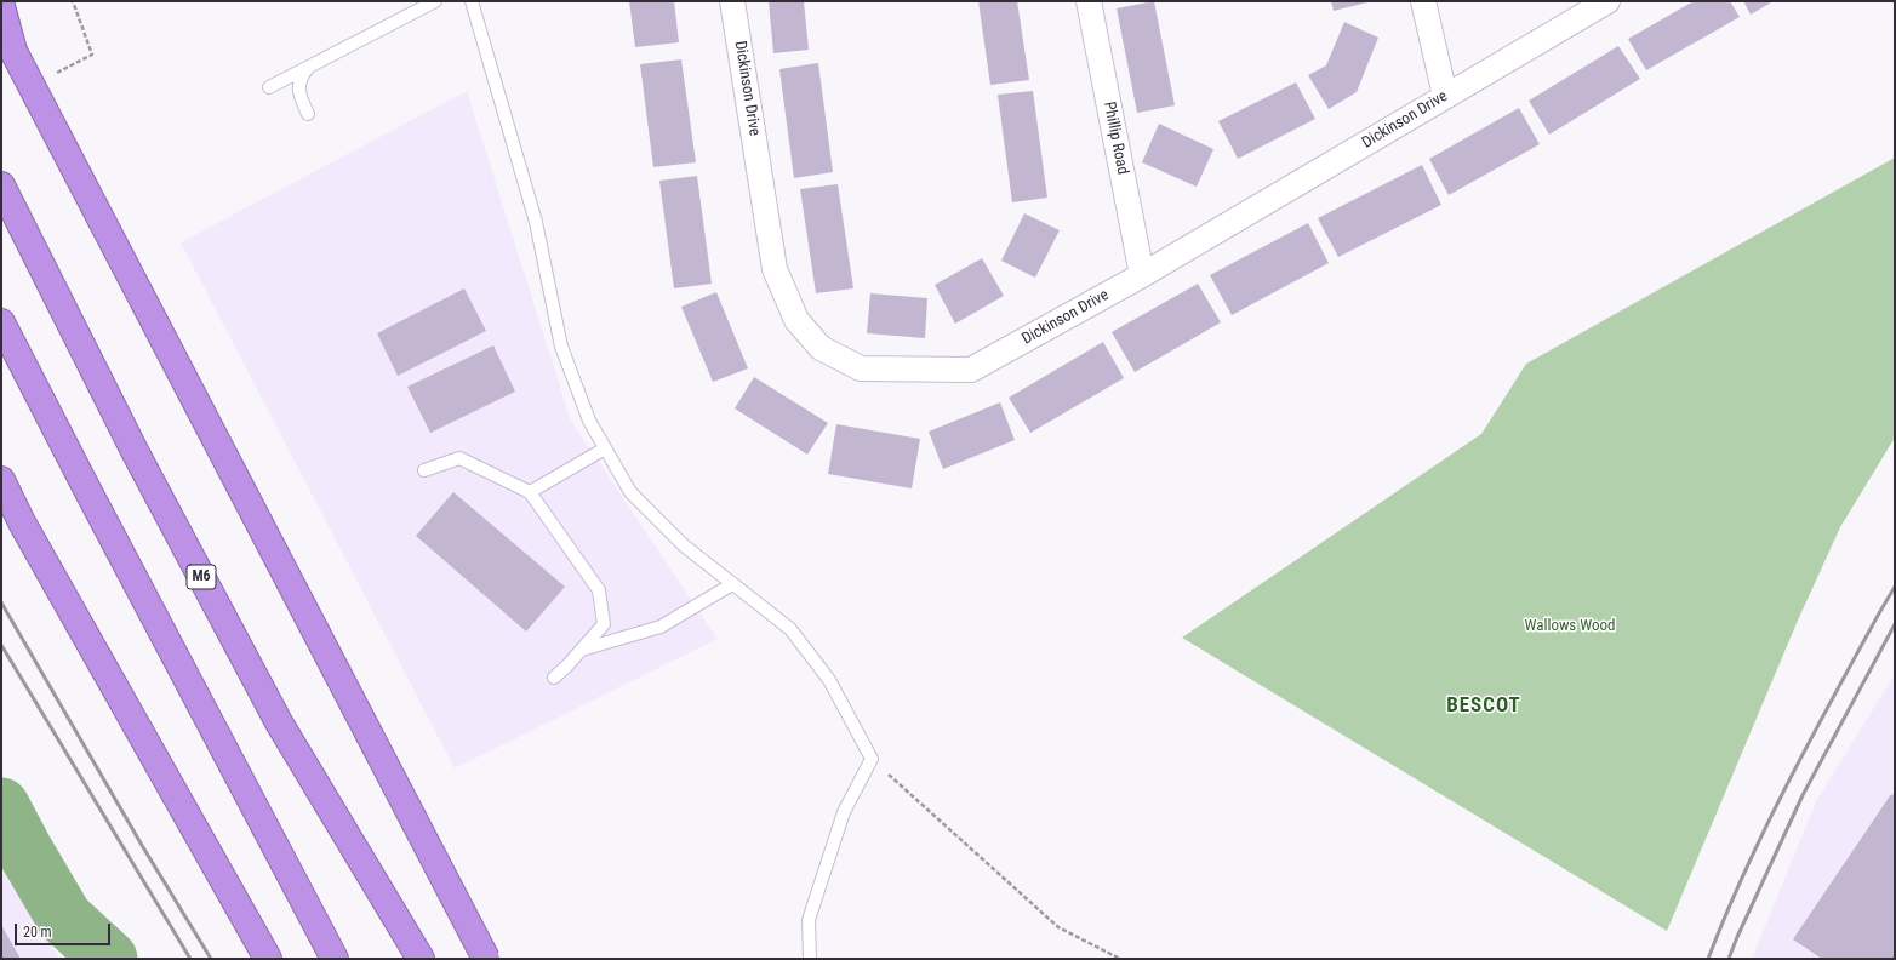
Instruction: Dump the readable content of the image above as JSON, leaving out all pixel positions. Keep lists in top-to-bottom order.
{
  "streets": {
    "highway": ["M6"],
    "street": ["Dickinson Drive", "Phillip Road"]
  },
  "crossings": [
    ["Dickinson Drive", "Phillip Road"]
  ],
  "districts": ["BESCOT"],
  "parks": ["Wallows Wood"],
  "scale_bar": "20 m"
}
